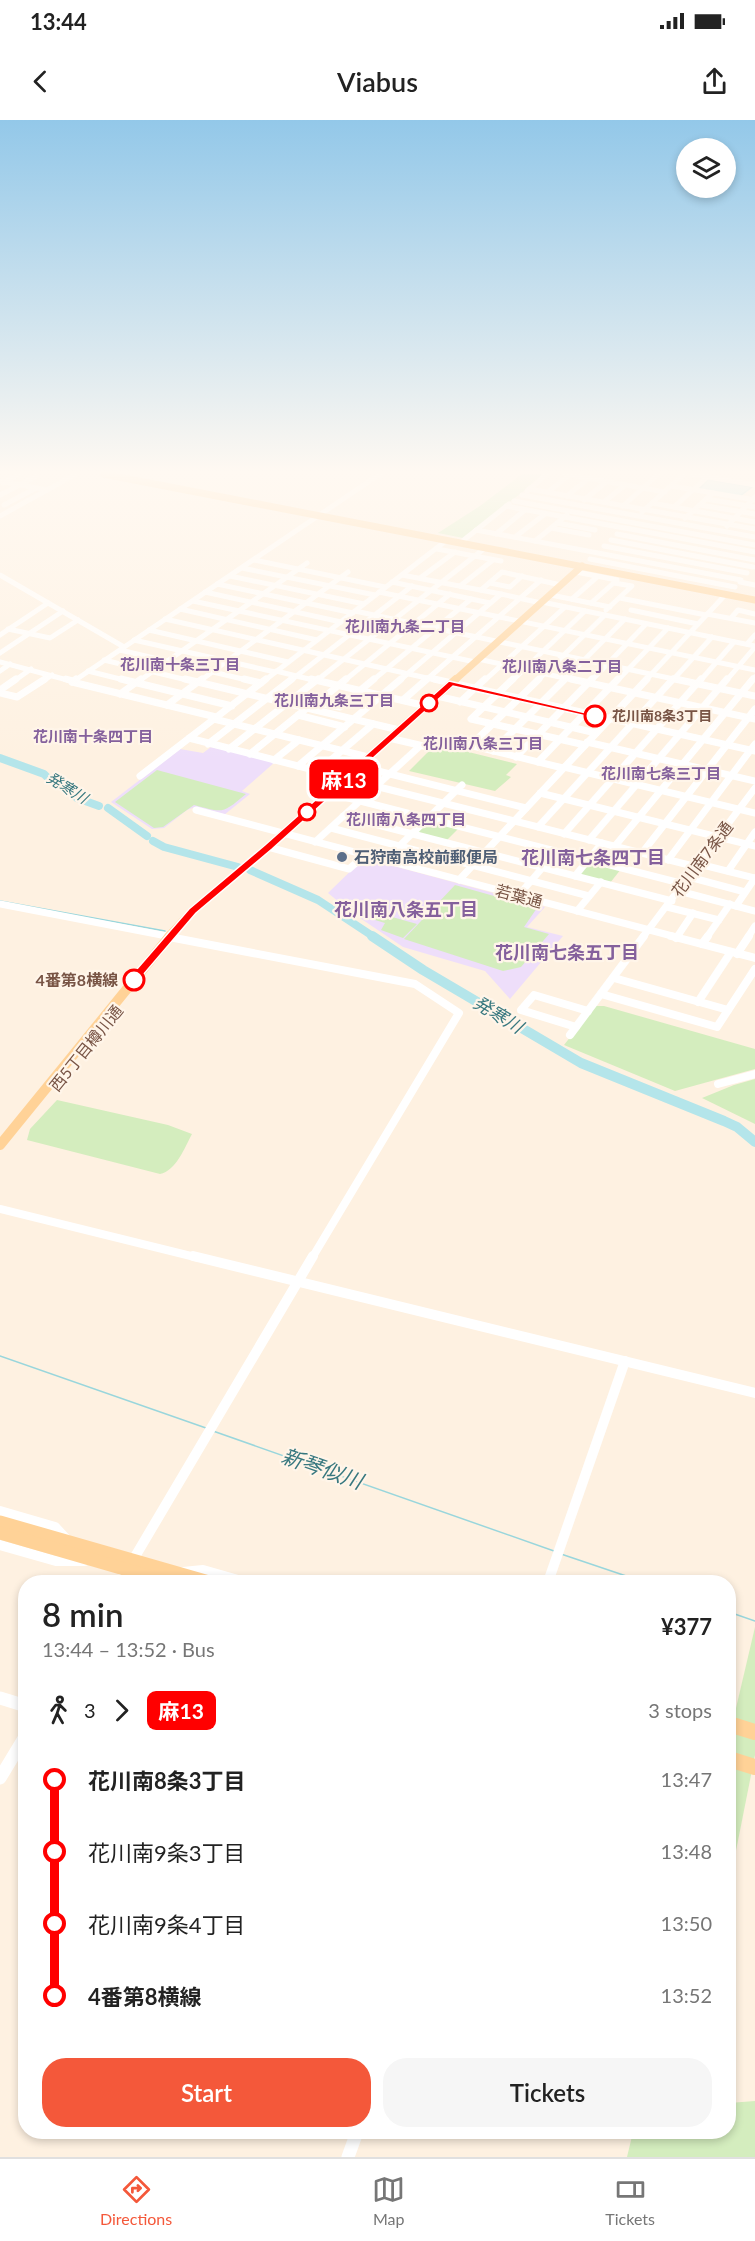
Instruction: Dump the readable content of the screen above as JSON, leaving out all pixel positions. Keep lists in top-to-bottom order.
{
  "streets": {
    "main road": ["西5丁目樽川通"],
    "street": ["花川南7条通", "若葉通"]
  },
  "crossings": [
    ["花川南7条通", "若葉通"],
    ["若葉通", "西5丁目樽川通"]
  ],
  "districts": [
    "花川南九条二丁目",
    "花川南十条三丁目",
    "花川南八条二丁目",
    "花川南九条三丁目",
    "花川南十条四丁目",
    "花川南八条三丁目",
    "花川南七条三丁目",
    "花川南八条四丁目",
    "花川南七条四丁目",
    "花川南八条五丁目",
    "花川南七条五丁目"
  ],
  "water": ["発寒川", "新琴似川"],
  "places": ["花川南8条3丁目", "石狩南高校前郵便局", "4番第8横線"],
  "lines": ["bus line 麻13"],
  "page": {
    "status": "13:44",
    "header": "Viabus",
    "on_map": "麻13",
    "heading": ["8 min", "13:44 – 13:52 · Bus", "¥377"],
    "legs": ["3", "麻13", "3 stops"],
    "list": [
      {
        "name": "花川南8条3丁目",
        "value": "13:47"
      },
      {
        "name": "花川南9条3丁目",
        "value": "13:48"
      },
      {
        "name": "花川南9条4丁目",
        "value": "13:50"
      },
      {
        "name": "4番第8横線",
        "value": "13:52"
      }
    ],
    "buttons": ["Start", "Tickets"],
    "tabs": ["Directions", "Map", "Tickets"]
  }
}
